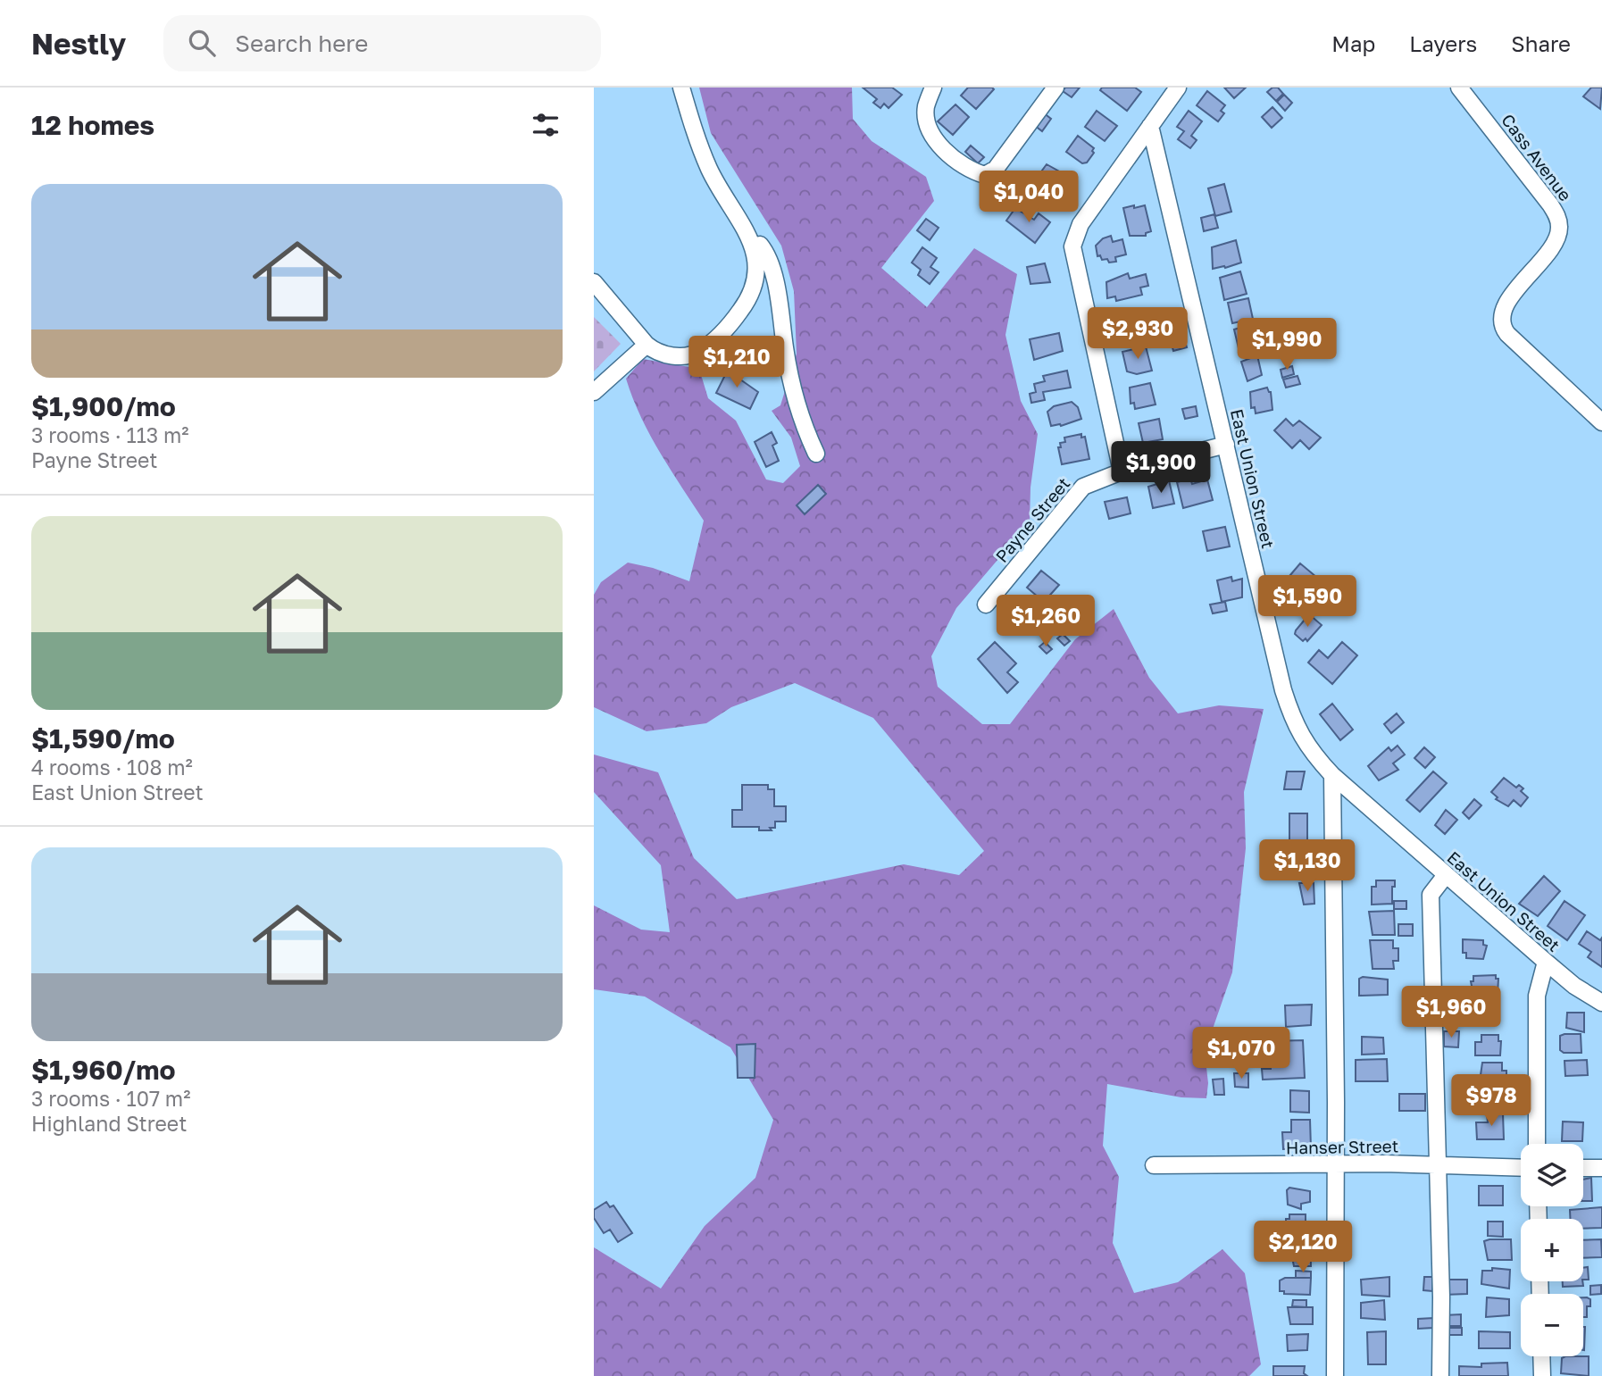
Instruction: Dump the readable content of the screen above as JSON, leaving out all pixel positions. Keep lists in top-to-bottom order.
{
  "streets": {
    "street": [
      "Cass Avenue",
      "East Union Street",
      "Payne Street",
      "Hanser Street"
    ]
  },
  "crossings": [
    ["East Union Street", "Payne Street"]
  ],
  "page": {
    "header": "Nestly",
    "search": "Search here",
    "nav": ["Map", "Layers", "Share"],
    "heading": "12 homes",
    "list": [
      {
        "name": "$1,900/mo",
        "note": "3 rooms · 113 m² · Payne Street"
      },
      {
        "name": "$1,590/mo",
        "note": "4 rooms · 108 m² · East Union Street"
      },
      {
        "name": "$1,960/mo",
        "note": "3 rooms · 107 m² · Highland Street"
      }
    ],
    "price": [
      "$1,040",
      "$2,930",
      "$1,990",
      "$1,210",
      "$1,900",
      "$1,590",
      "$1,260",
      "$1,130",
      "$1,960",
      "$1,070",
      "$978",
      "$2,120"
    ],
    "map_buttons": ["+", "−"]
  }
}
